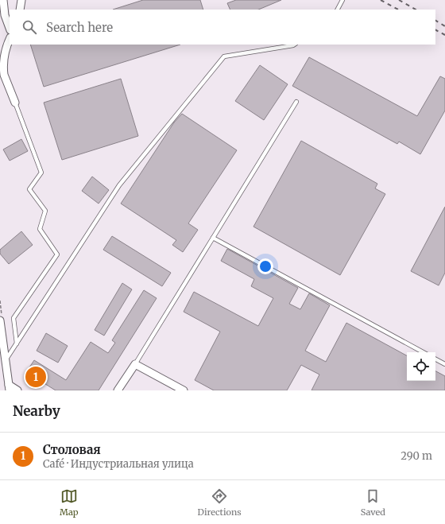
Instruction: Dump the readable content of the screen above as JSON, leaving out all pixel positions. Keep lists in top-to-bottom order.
{
  "page": {
    "search": "Search here",
    "pins": "1",
    "heading": "Nearby",
    "list": [
      {
        "mark": "1",
        "name": "Столовая",
        "note": "Café · Индустриальная улица",
        "value": "290 m"
      }
    ],
    "nav": ["Map", "Directions", "Saved"]
  }
}
